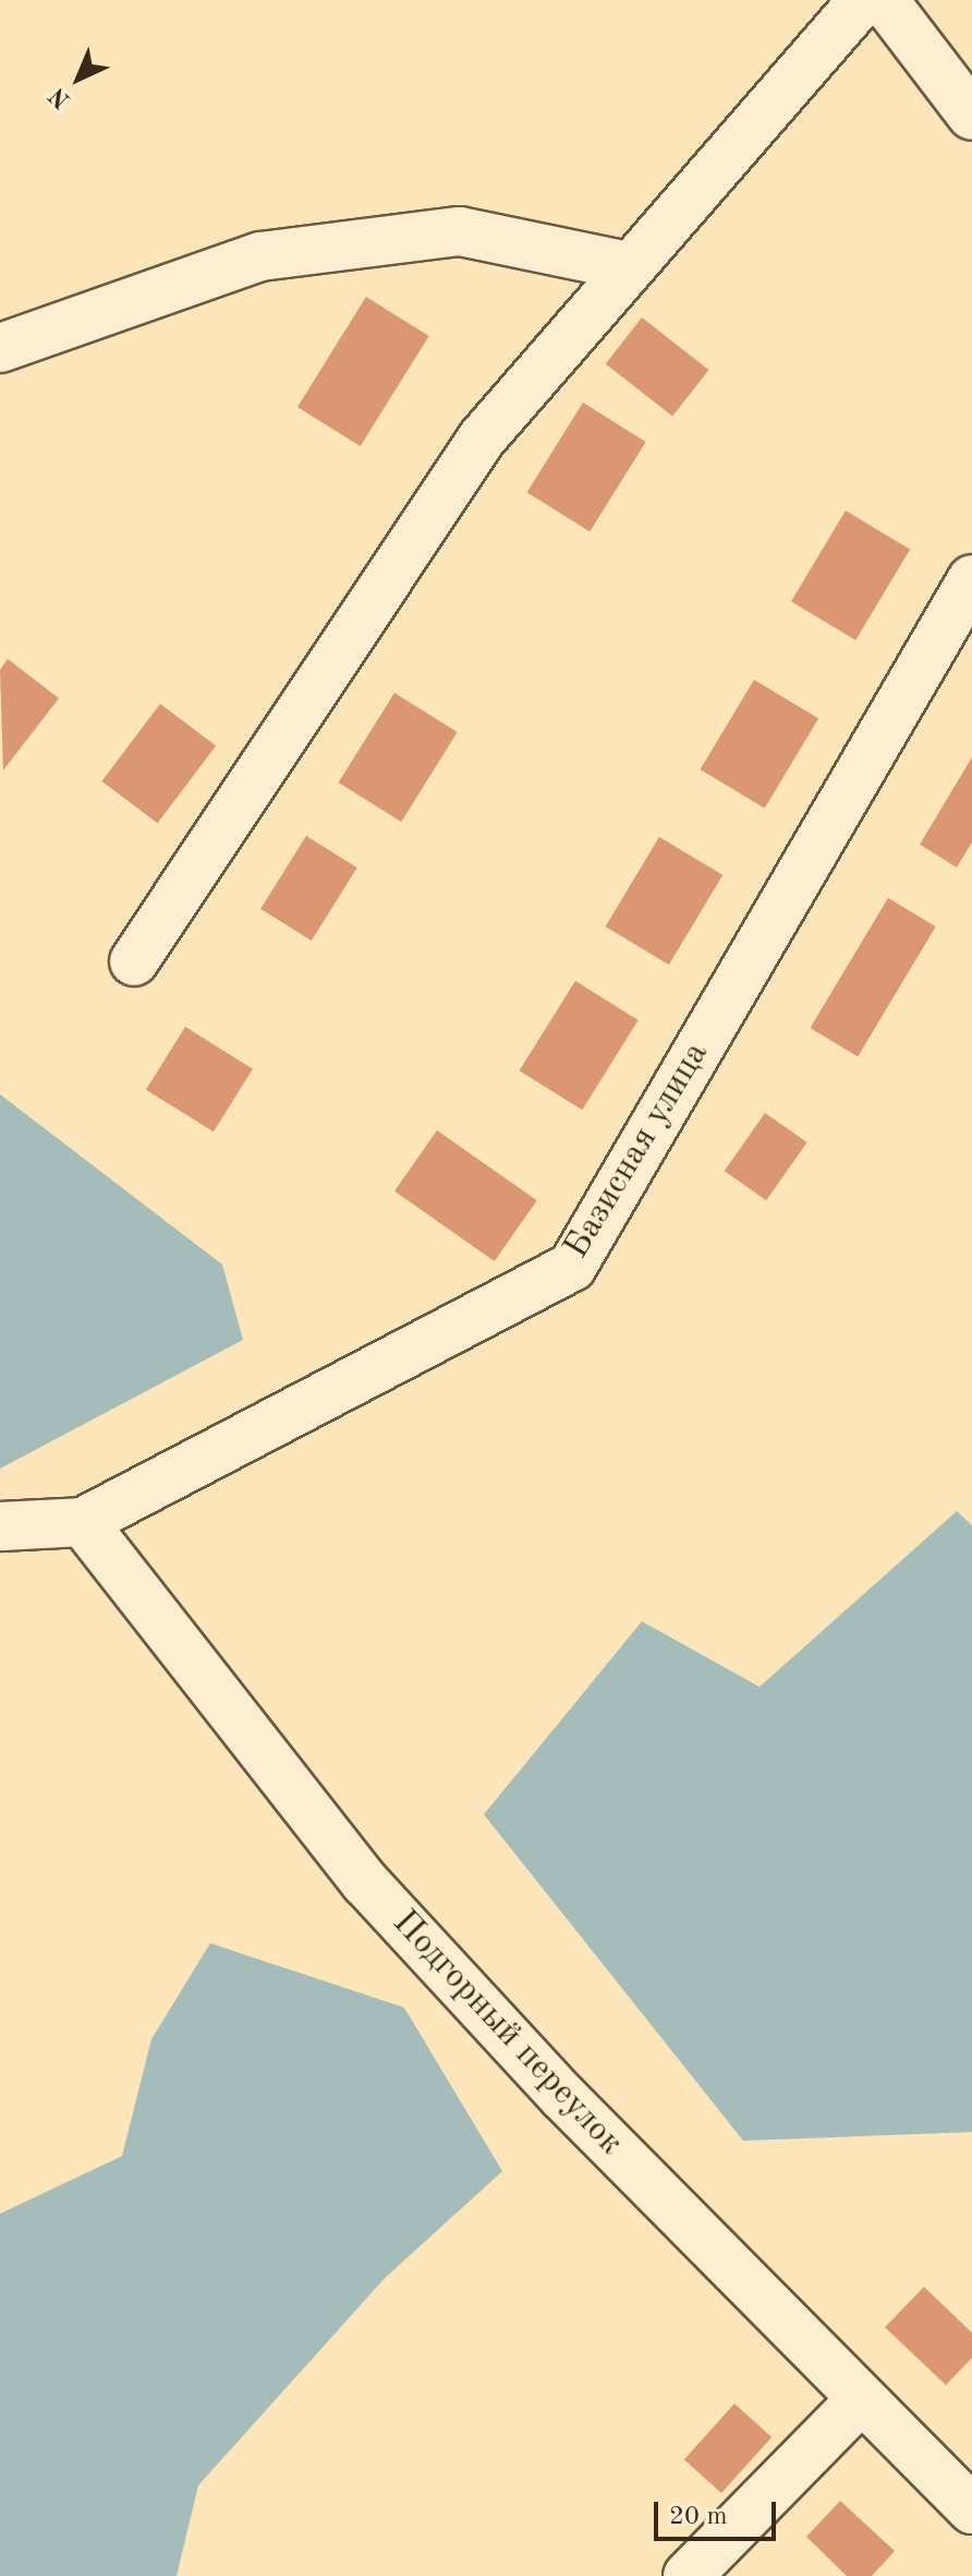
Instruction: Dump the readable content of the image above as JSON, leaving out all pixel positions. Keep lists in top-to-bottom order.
{
  "streets": {
    "street": ["Базисная улица", "Подгорный переулок"]
  },
  "crossings": [
    ["Базисная улица", "Подгорный переулок"]
  ],
  "scale_bar": "20 m",
  "north": "bottom left"
}
